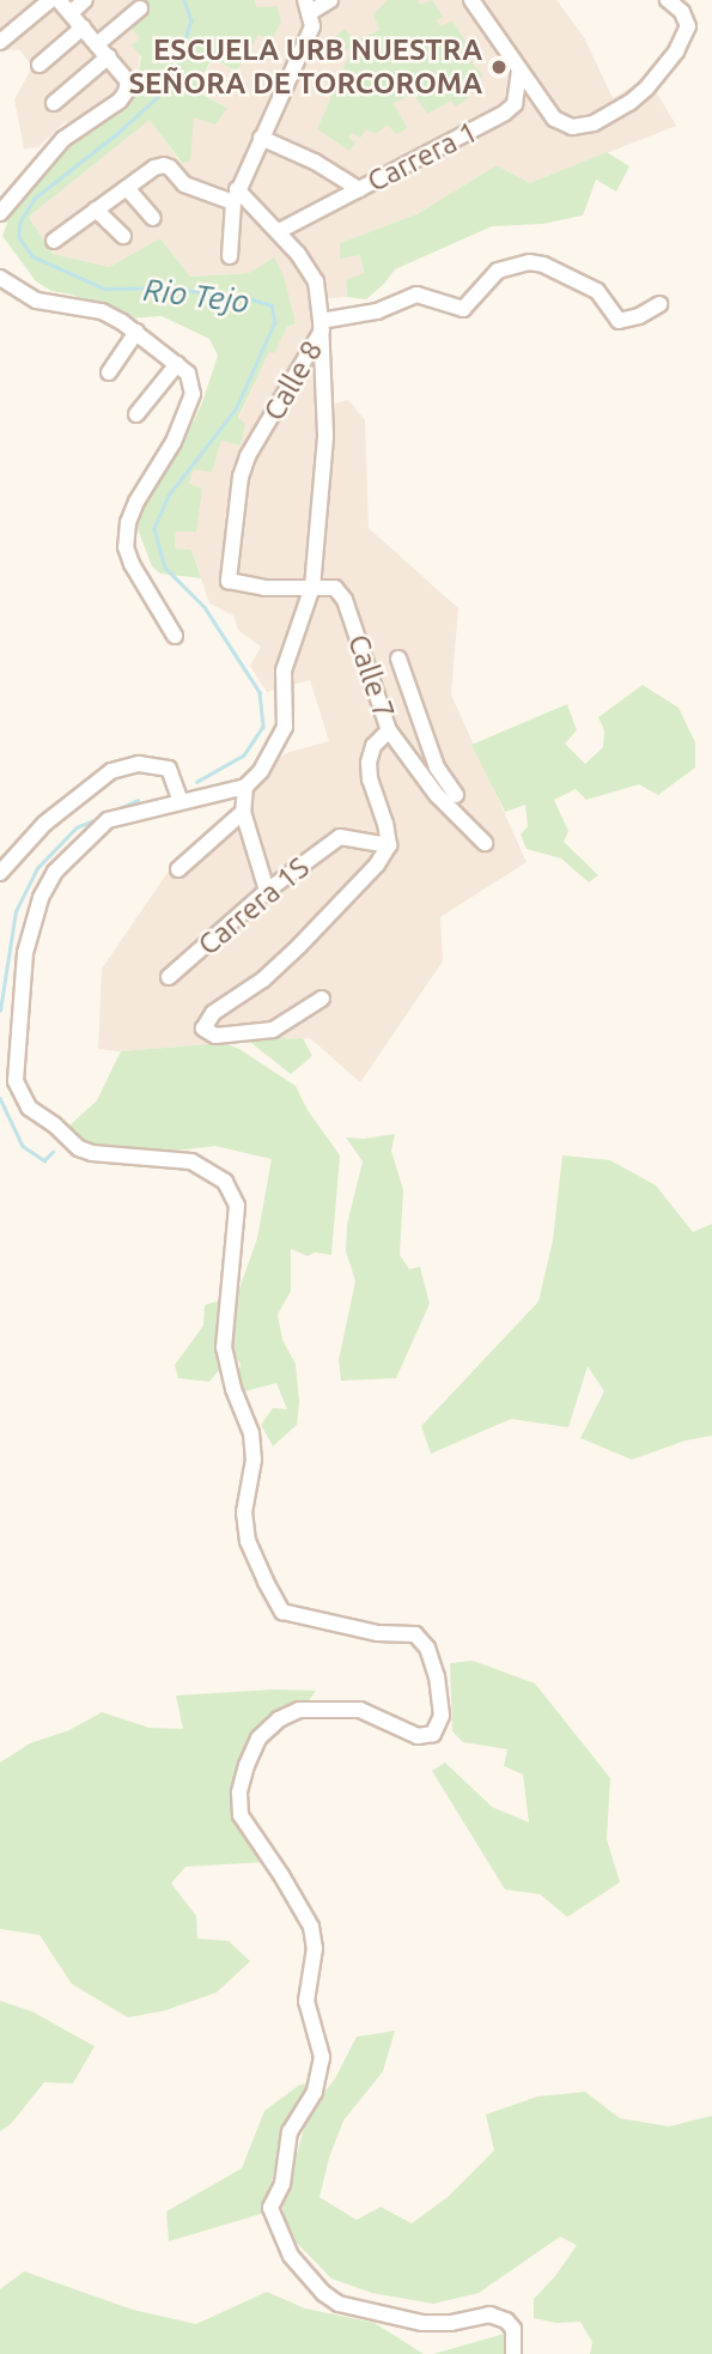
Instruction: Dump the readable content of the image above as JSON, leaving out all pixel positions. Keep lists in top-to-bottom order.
{
  "streets": {
    "street": [
      "Carrera 1",
      "Calle 8",
      "Calle 7",
      "Carrera 1S"
    ]
  },
  "crossings": [
    ["Calle 8", "Calle 7"]
  ],
  "water": ["Rio Tejo"],
  "places": ["ESCUELA URB NUESTRA SEÑORA DE TORCOROMA"]
}
